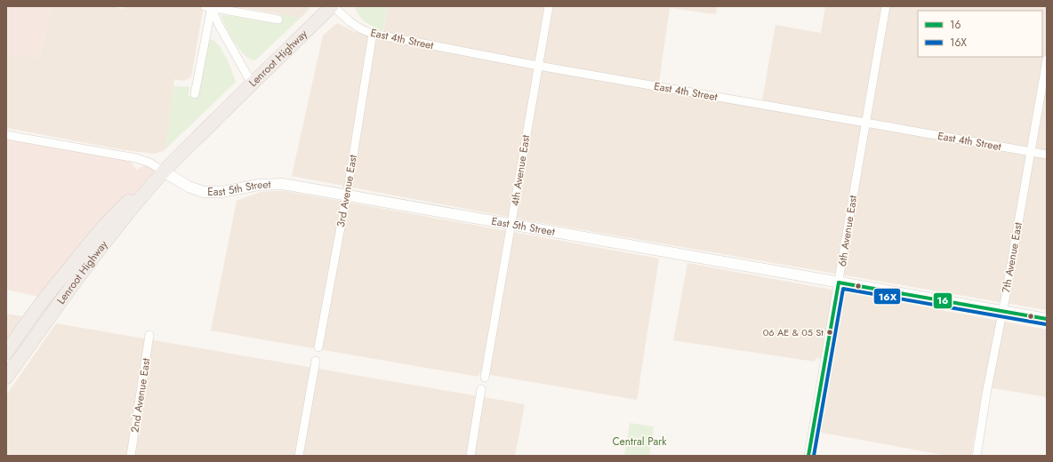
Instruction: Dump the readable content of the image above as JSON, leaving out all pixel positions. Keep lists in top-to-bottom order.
{
  "streets": {
    "highway": ["Lenroot Highway"],
    "street": [
      "East 4th Street",
      "4th Avenue East",
      "East 5th Street",
      "3rd Avenue East",
      "6th Avenue East",
      "7th Avenue East",
      "2nd Avenue East"
    ]
  },
  "crossings": [
    ["East 4th Street", "Lenroot Highway"],
    ["East 4th Street", "4th Avenue East"],
    ["East 4th Street", "3rd Avenue East"],
    ["East 4th Street", "6th Avenue East"],
    ["East 4th Street", "7th Avenue East"],
    ["Lenroot Highway", "East 5th Street"],
    ["4th Avenue East", "East 5th Street"],
    ["East 5th Street", "3rd Avenue East"],
    ["East 5th Street", "6th Avenue East"],
    ["East 5th Street", "7th Avenue East"]
  ],
  "parks": ["Central Park"],
  "places": ["06 AE & 05 St"],
  "lines": ["transit line 16", "transit line 16X"],
  "legend": ["16", "16X"]
}
